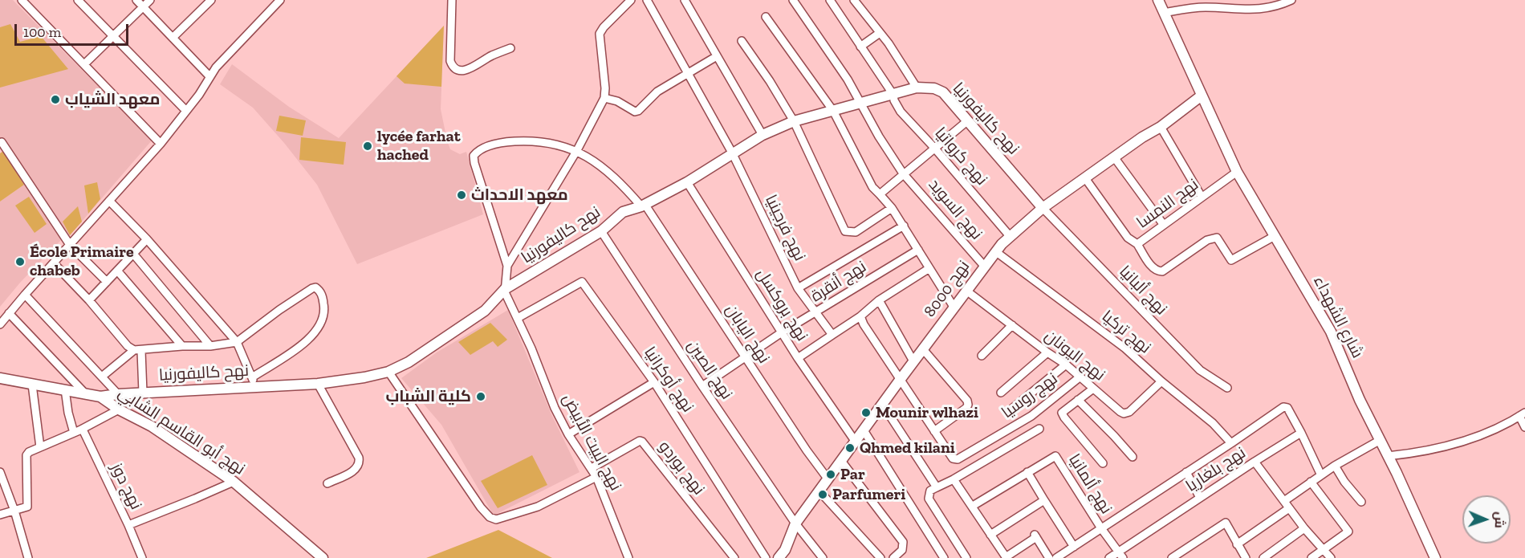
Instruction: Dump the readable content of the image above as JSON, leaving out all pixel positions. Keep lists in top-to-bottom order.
{
  "streets": {
    "street": [
      "نهح كاليفورنيا",
      "نهج كرواتيا",
      "نهج النمسا",
      "نهج السويد",
      "نهج فرجينيا",
      "نهج أنقرة",
      "نهج 8000",
      "نهج ألبانيا",
      "نهج بروكسل",
      "شارع الشهداء",
      "نهج تركيا",
      "نهج اليابان",
      "نهج اليونان",
      "نهج الصين",
      "نهج أوكرانيا",
      "نهج روسيا",
      "نهج أبو القاسم الشابي",
      "نهج البيت الأبيض",
      "نهج بوردو",
      "نهج بلغاريا",
      "نهج ألمانيا",
      "نهج دوز"
    ]
  },
  "crossings": [
    ["نهح كاليفورنيا", "نهج كرواتيا"],
    ["نهح كاليفورنيا", "نهج السويد"],
    ["نهح كاليفورنيا", "نهج فرجينيا"],
    ["نهح كاليفورنيا", "نهج 8000"],
    ["نهح كاليفورنيا", "نهج ألبانيا"],
    ["نهح كاليفورنيا", "نهج بروكسل"],
    ["نهح كاليفورنيا", "نهج اليابان"],
    ["نهح كاليفورنيا", "نهج الصين"],
    ["نهح كاليفورنيا", "نهج أبو القاسم الشابي"],
    ["نهح كاليفورنيا", "نهج البيت الأبيض"],
    ["نهج كرواتيا", "نهج 8000"],
    ["نهج النمسا", "نهج 8000"],
    ["نهج النمسا", "شارع الشهداء"],
    ["نهج السويد", "نهج 8000"],
    ["نهج فرجينيا", "نهج أنقرة"],
    ["نهج أنقرة", "نهج بروكسل"],
    ["نهج أنقرة", "نهج اليابان"],
    ["نهج أنقرة", "نهج الصين"],
    ["نهج 8000", "نهج ألبانيا"],
    ["نهج 8000", "نهج بروكسل"],
    ["نهج 8000", "شارع الشهداء"],
    ["نهج 8000", "نهج تركيا"],
    ["نهج 8000", "نهج اليابان"],
    ["نهج 8000", "نهج اليونان"],
    ["نهج 8000", "نهج الصين"],
    ["نهج 8000", "نهج روسيا"],
    ["نهج تركيا", "نهج اليونان"],
    ["نهج اليونان", "نهج روسيا"],
    ["نهج أوكرانيا", "نهج البيت الأبيض"],
    ["نهج البيت الأبيض", "نهج بوردو"],
    ["نهج بلغاريا", "نهج ألمانيا"]
  ],
  "places": [
    "معهد الشياب",
    "lycée farhat hached",
    "معهد الاحداث",
    "École Primaire chabeb",
    "كلية الشباب",
    "Mounir wlhazi",
    "Qhmed kilani",
    "Par",
    "Parfumeri"
  ],
  "scale_bar": "100 m",
  "north": "right"
}
